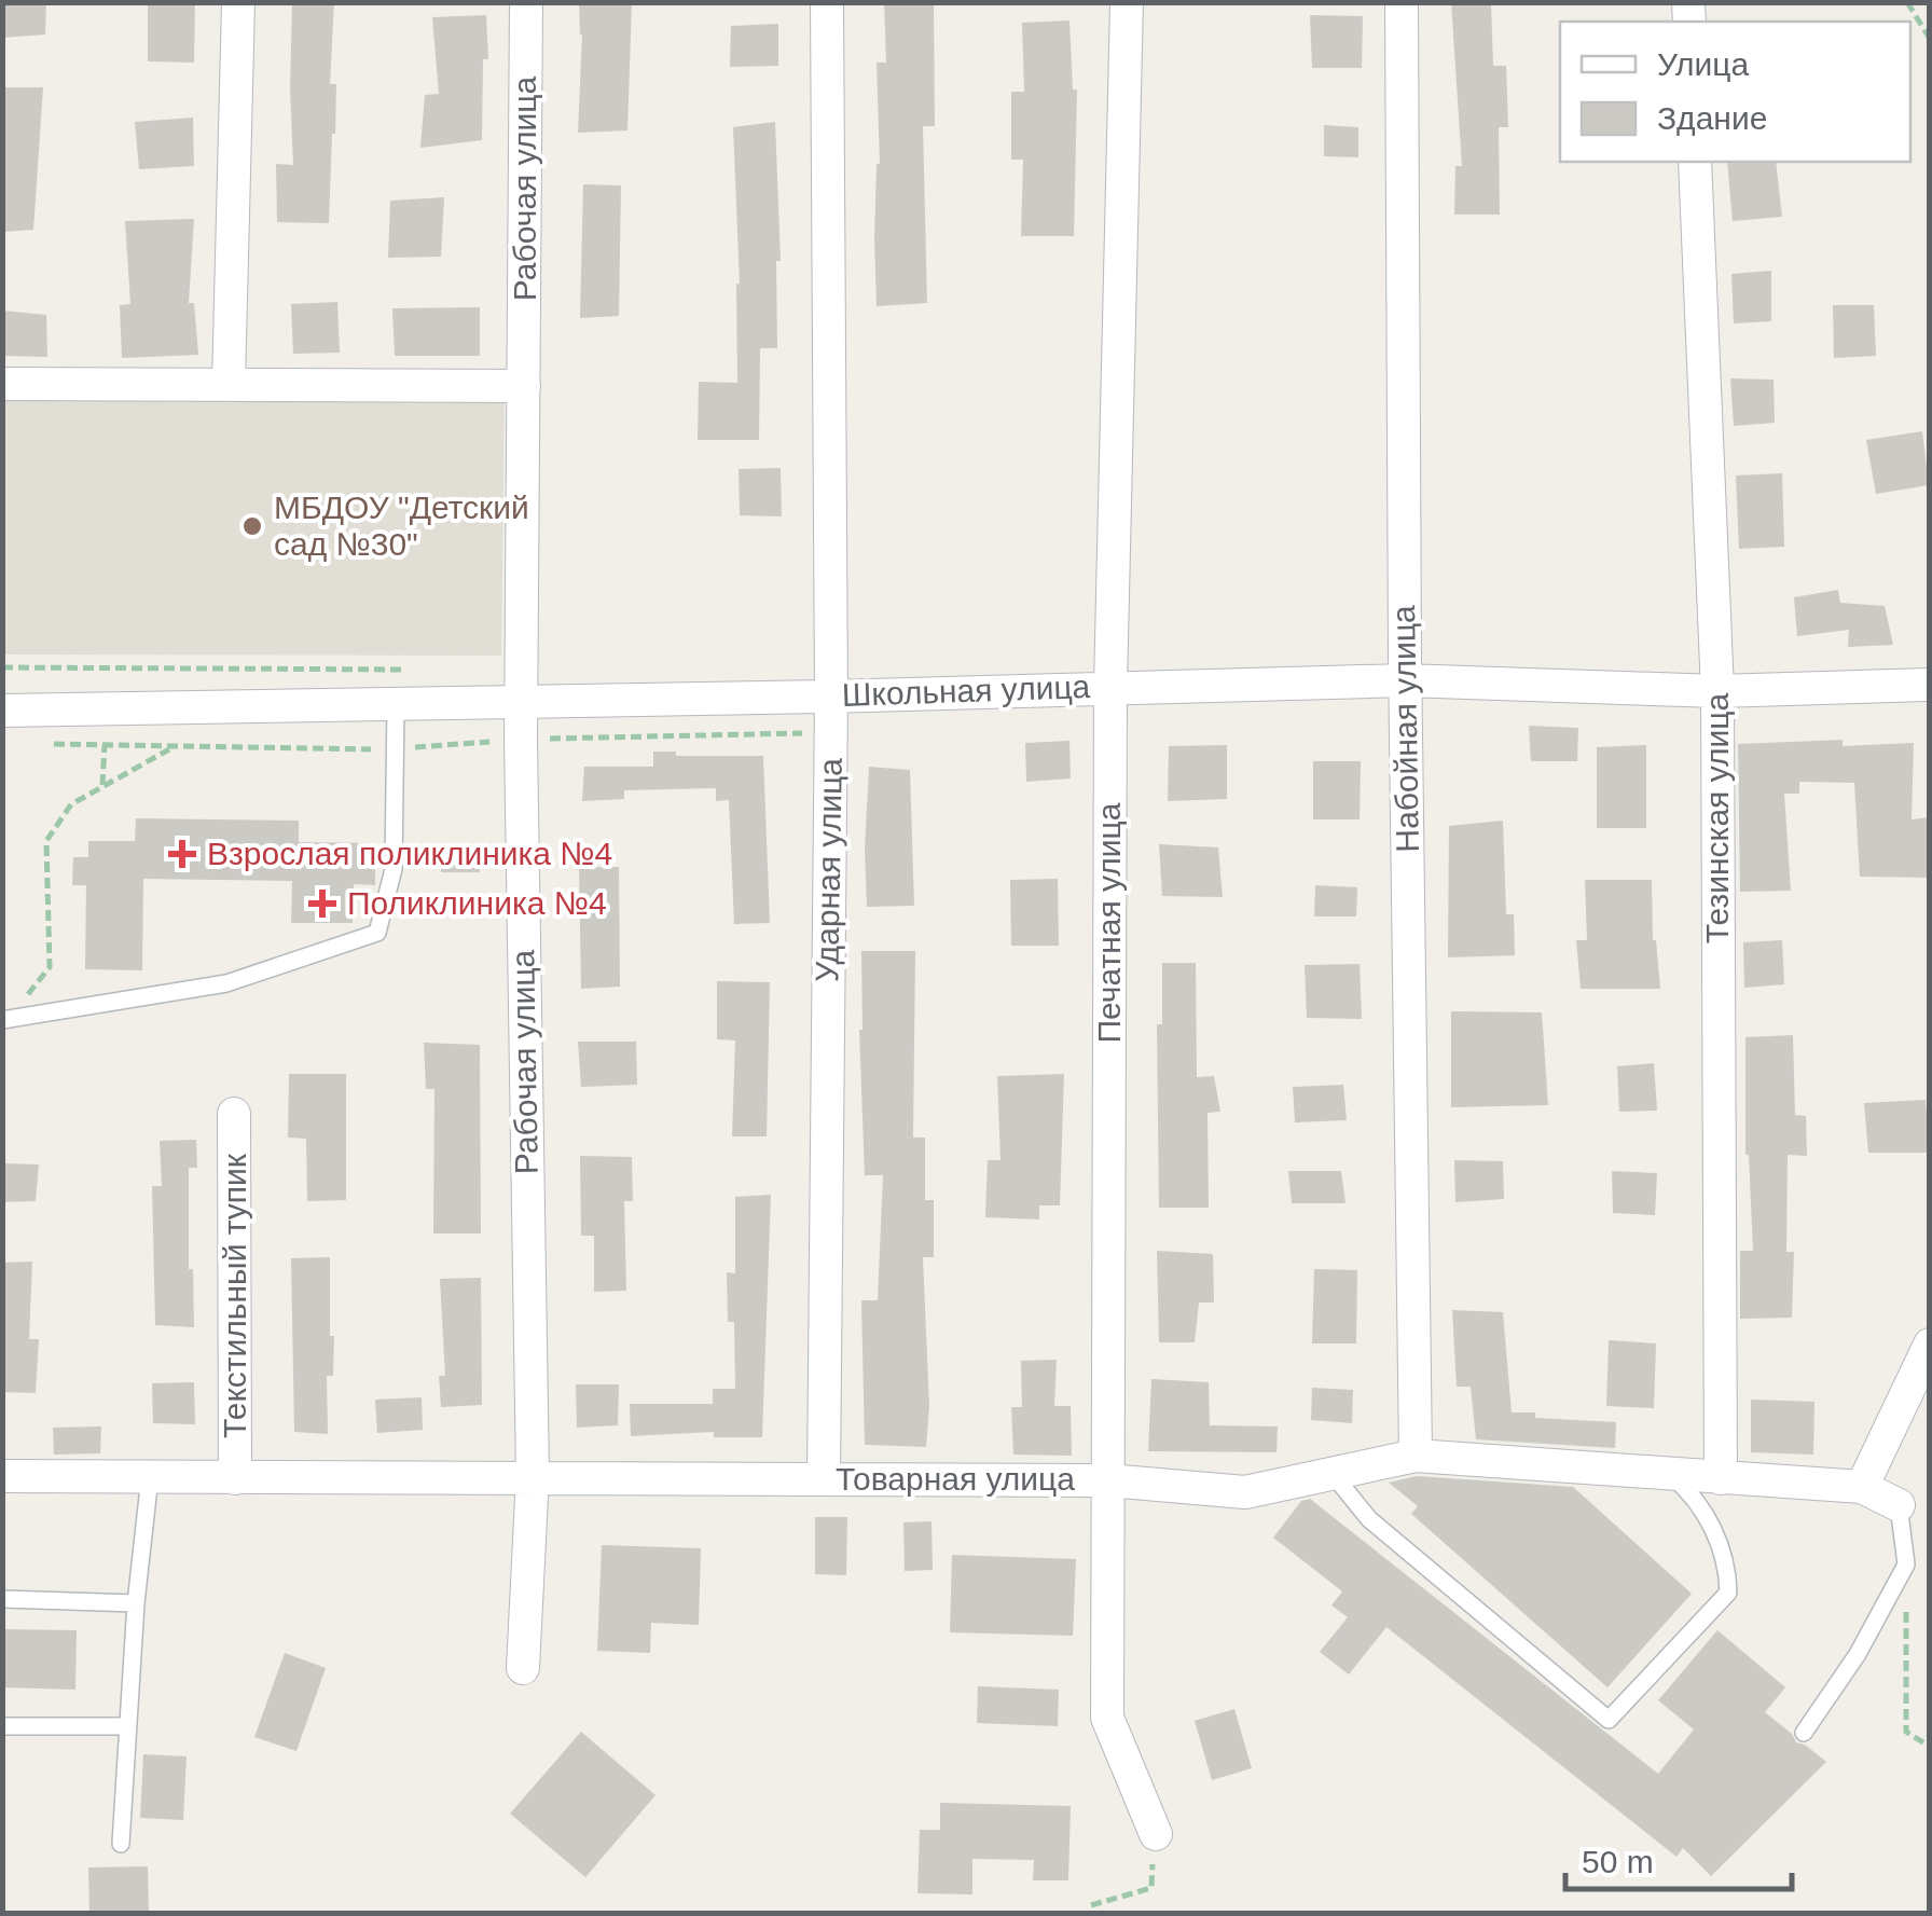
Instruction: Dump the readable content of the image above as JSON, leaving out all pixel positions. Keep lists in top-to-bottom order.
{
  "streets": {
    "street": [
      "Рабочая улица",
      "Школьная улица",
      "Набойная улица",
      "Тезинская улица",
      "Ударная улица",
      "Печатная улица",
      "Текстильный тупик",
      "Товарная улица"
    ]
  },
  "crossings": [
    ["Рабочая улица", "Школьная улица"],
    ["Рабочая улица", "Товарная улица"],
    ["Школьная улица", "Набойная улица"],
    ["Школьная улица", "Тезинская улица"],
    ["Школьная улица", "Ударная улица"],
    ["Школьная улица", "Печатная улица"],
    ["Набойная улица", "Товарная улица"],
    ["Тезинская улица", "Товарная улица"],
    ["Ударная улица", "Товарная улица"],
    ["Печатная улица", "Товарная улица"],
    ["Текстильный тупик", "Товарная улица"]
  ],
  "places": {
    "other": ["МБДОУ \"Детский сад №30\""],
    "health": ["Взрослая поликлиника №4", "Поликлиника №4"]
  },
  "legend": ["Улица", "Здание"],
  "scale_bar": "50 m"
}
